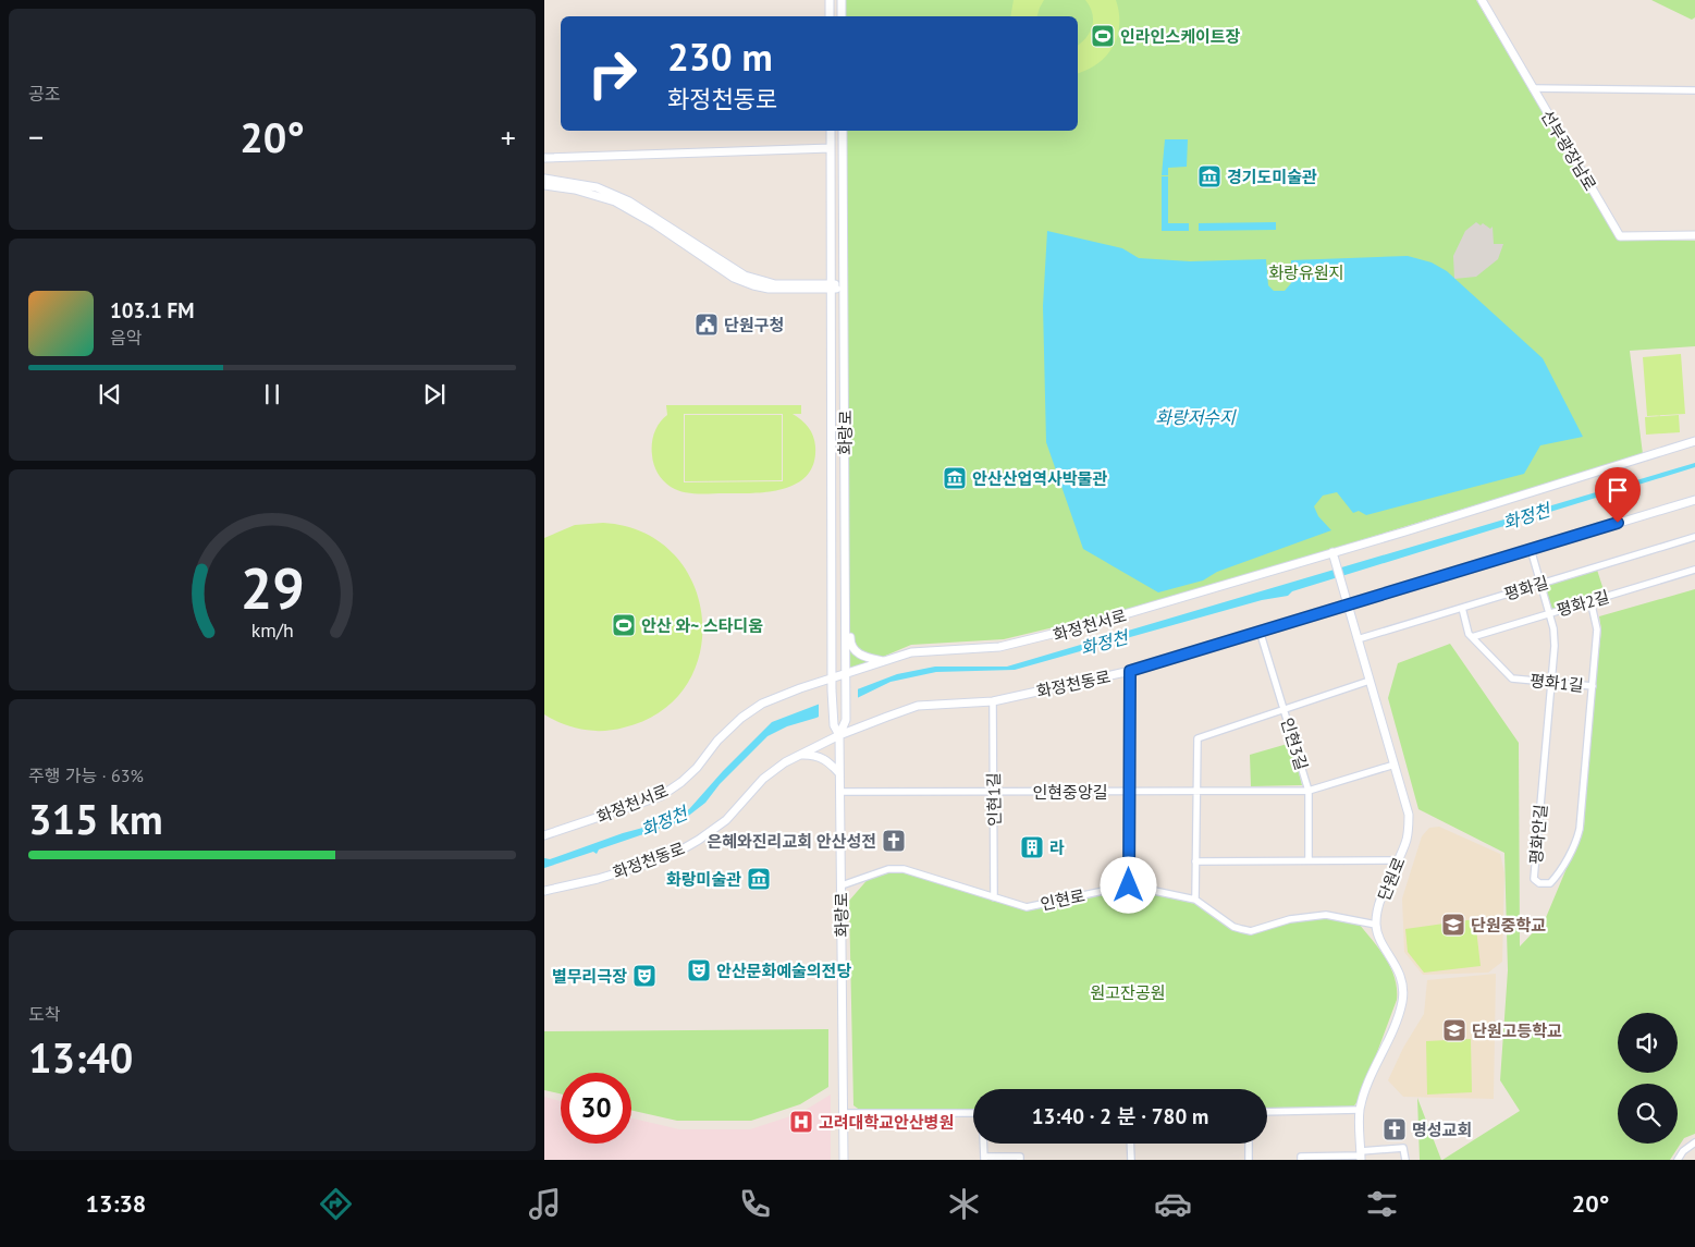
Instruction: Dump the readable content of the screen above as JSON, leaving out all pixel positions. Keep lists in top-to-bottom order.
{
  "streets": {
    "street": [
      "선부광장남로",
      "화랑로",
      "평화길",
      "평화2길",
      "화정천서로",
      "평화1길",
      "화정천동로",
      "인현3길",
      "인현중앙길",
      "인현1길",
      "평화안길",
      "단원로",
      "인현로"
    ]
  },
  "crossings": [
    ["화랑로", "화정천서로"],
    ["화랑로", "화정천동로"],
    ["화랑로", "인현중앙길"],
    ["화랑로", "인현로"],
    ["평화길", "평화1길"],
    ["평화길", "평화안길"],
    ["평화길", "단원로"],
    ["평화2길", "평화1길"],
    ["평화2길", "평화안길"],
    ["화정천서로", "단원로"],
    ["평화1길", "평화안길"],
    ["화정천동로", "인현3길"],
    ["화정천동로", "인현1길"],
    ["화정천동로", "평화안길"],
    ["화정천동로", "단원로"],
    ["인현3길", "인현중앙길"],
    ["인현중앙길", "인현1길"],
    ["인현중앙길", "단원로"],
    ["인현1길", "인현로"],
    ["단원로", "인현로"]
  ],
  "water": ["화랑저수지", "화정천"],
  "parks": ["화랑유원지", "원고잔공원"],
  "places": {
    "sports": ["인라인스케이트장", "안산 와~ 스타디움"],
    "museum": ["경기도미술관", "안산산업역사박물관", "화랑미술관"],
    "public building": ["단원구청"],
    "church": ["은혜와진리교회 안산성전", "명성교회"],
    "building": ["라"],
    "school or university": ["단원중학교", "단원고등학교"],
    "theatre": ["안산문화예술의전당", "별무리극장"],
    "hospital": ["고려대학교안산병원"]
  },
  "page": {
    "tile": [
      "공조",
      ["주행 가능 · 63%", "315 km"],
      ["도착", "13:40"]
    ],
    "turn": ["230 m", "화정천동로"],
    "heat": ["−", "20°", "+"],
    "song": ["103.1 FM", "음악"],
    "limit": "30",
    "trip": "13:40 · 2 분 · 780 m",
    "tabs": ["13:38", "20°"],
    "gauge": ["29", "km/h"]
  }
}
